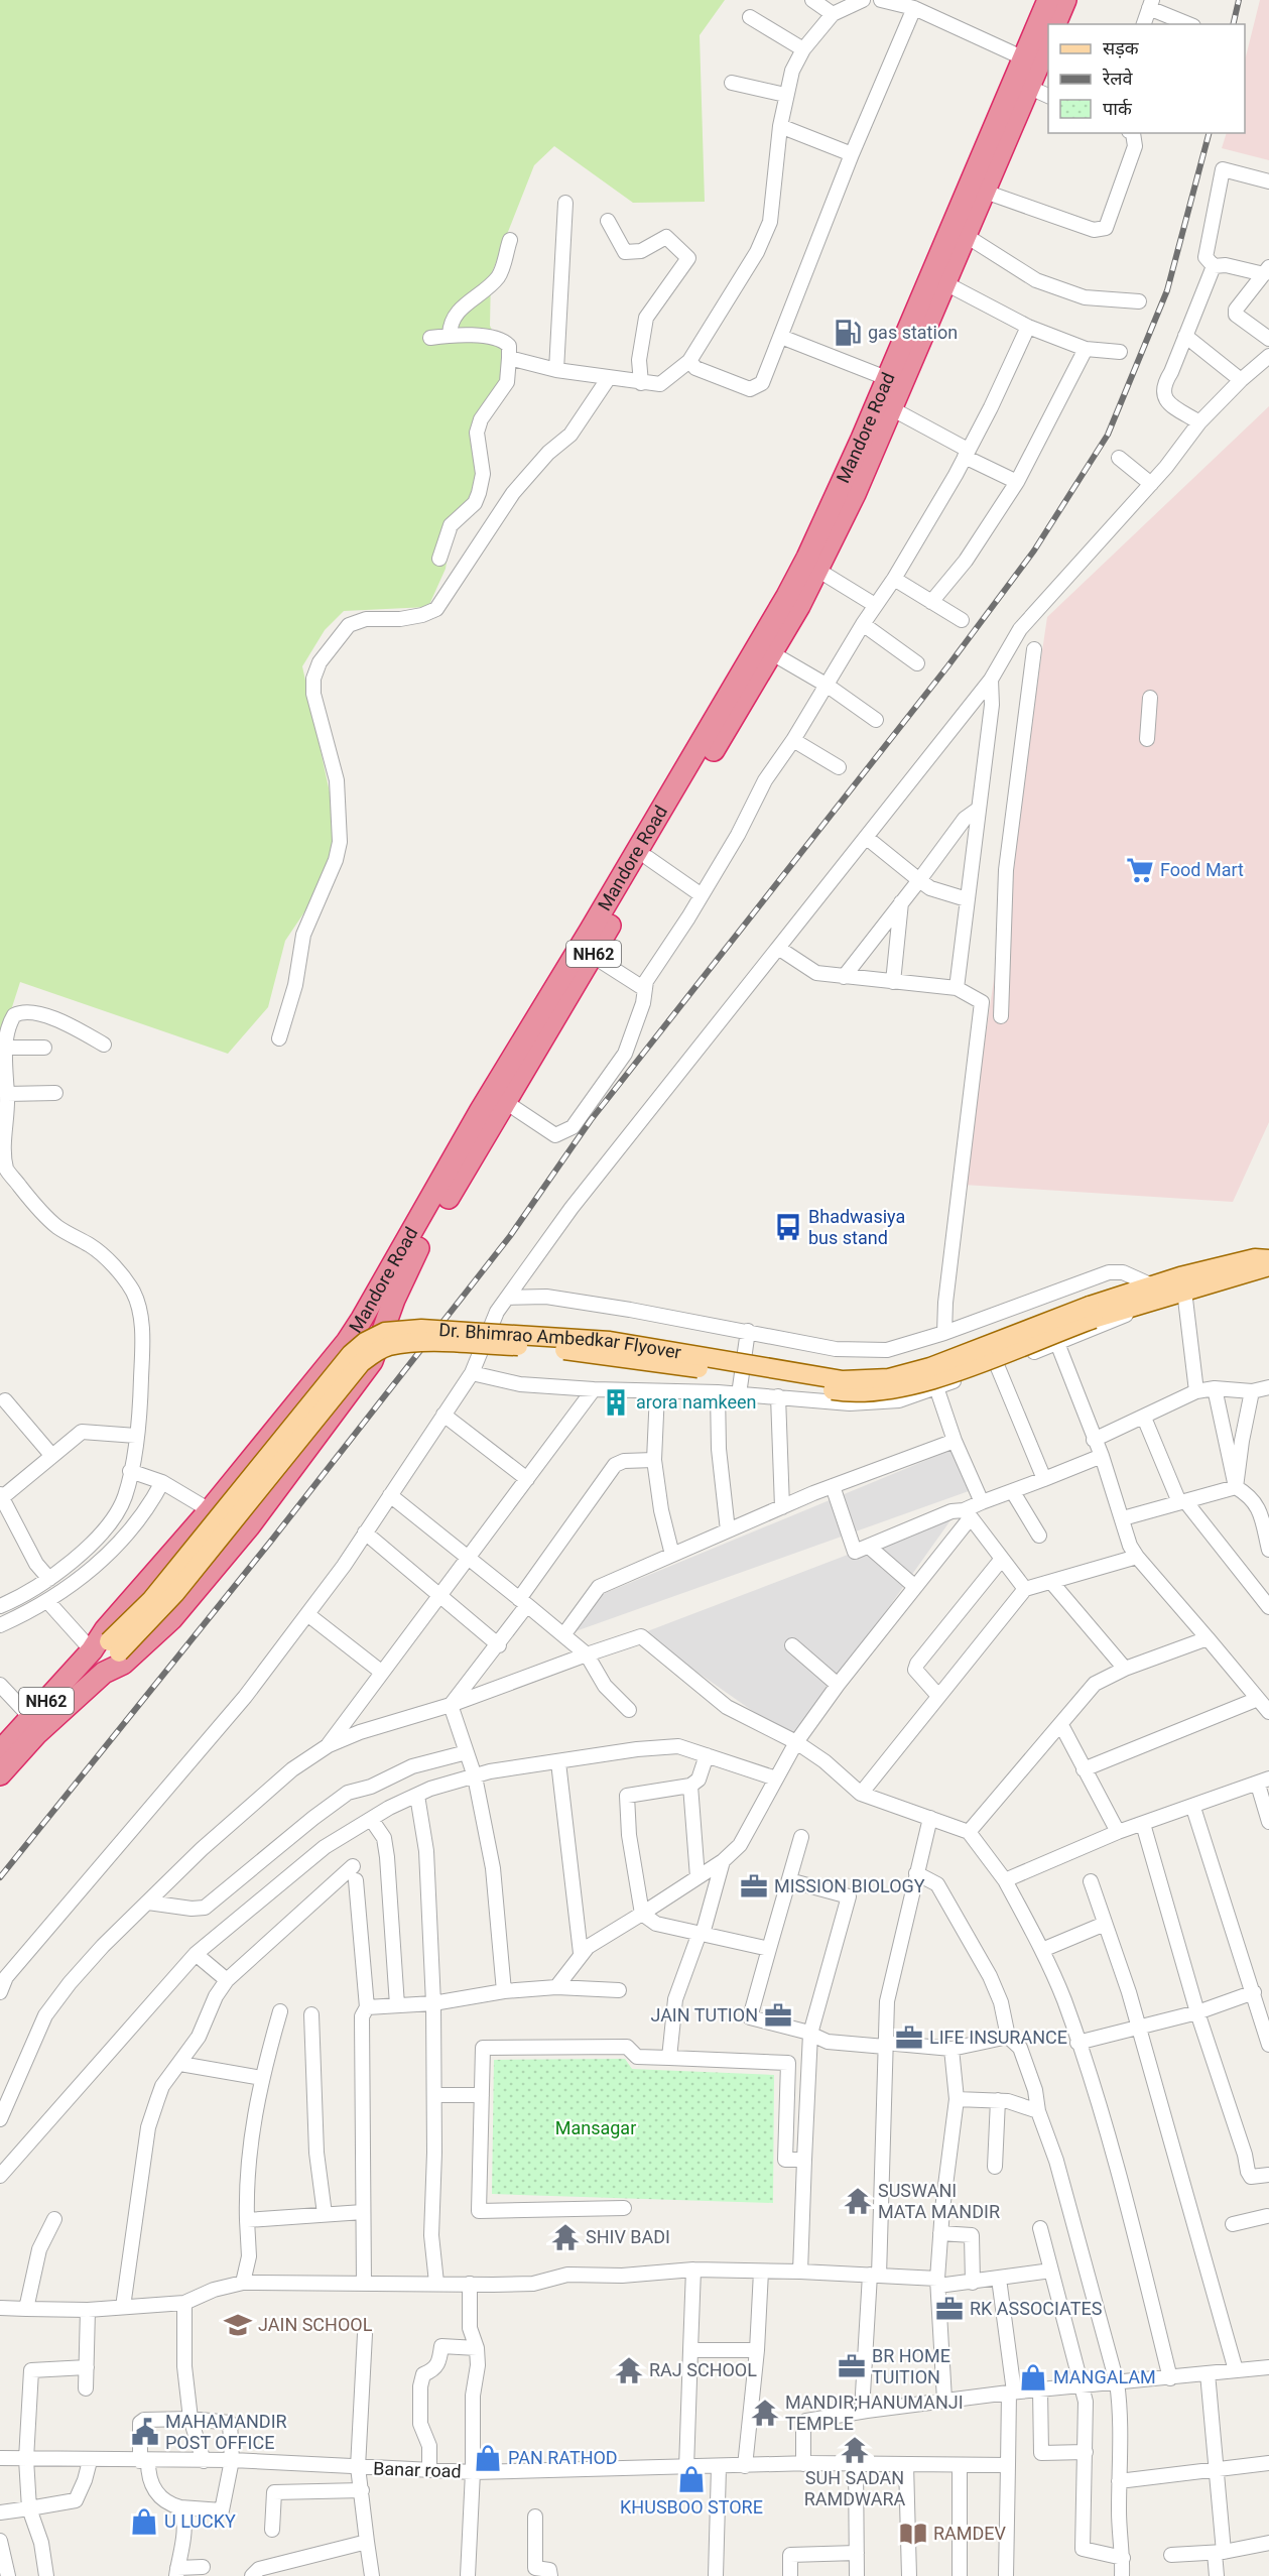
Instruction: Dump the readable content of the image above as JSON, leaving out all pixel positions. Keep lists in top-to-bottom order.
{
  "streets": {
    "highway": ["Mandore Road", "NH62"],
    "main road": ["Dr. Bhimrao Ambedkar Flyover"],
    "street": ["Banar road"]
  },
  "crossings": [
    ["Mandore Road", "Dr. Bhimrao Ambedkar Flyover"]
  ],
  "parks": ["Mansagar"],
  "places": {
    "fuel station": ["gas station"],
    "supermarket": ["Food Mart"],
    "bus stop": ["Bhadwasiya bus stand"],
    "building": ["arora namkeen"],
    "office": [
      "MISSION BIOLOGY",
      "JAIN TUTION",
      "LIFE INSURANCE",
      "RK ASSOCIATES",
      "BR HOME TUITION"
    ],
    "temple": [
      "SUSWANI MATA MANDIR",
      "SHIV BADI",
      "RAJ SCHOOL",
      "MANDIR;HANUMANJI TEMPLE",
      "SUH SADAN RAMDWARA"
    ],
    "school or university": ["JAIN SCHOOL"],
    "shop": [
      "MANGALAM",
      "PAN RATHOD",
      "KHUSBOO STORE",
      "U LUCKY"
    ],
    "public building": ["MAHAMANDIR POST OFFICE"],
    "library": ["RAMDEV"]
  },
  "legend": ["सड़क", "रेलवे", "पार्क"]
}
